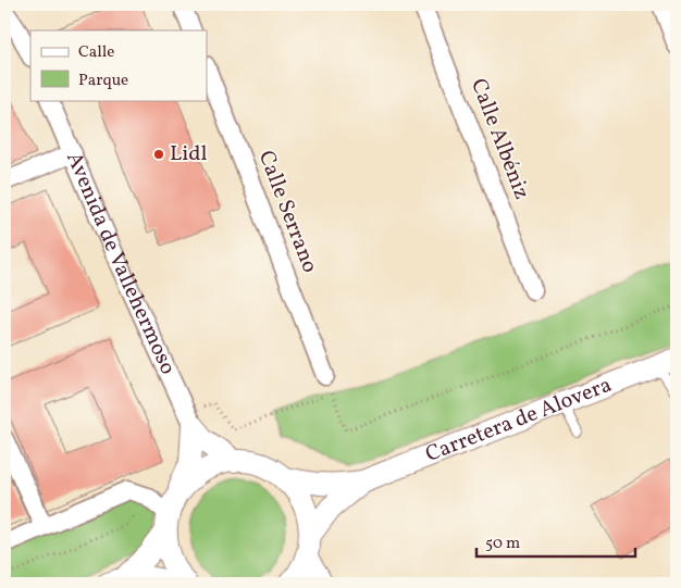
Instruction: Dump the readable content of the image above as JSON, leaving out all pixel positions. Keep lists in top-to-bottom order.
{
  "streets": {
    "street": [
      "Calle Albéniz",
      "Calle Serrano",
      "Avenida de Vallehermoso",
      "Carretera de Alovera"
    ]
  },
  "places": ["Lidl"],
  "legend": ["Calle", "Parque"],
  "scale_bar": "50 m"
}
